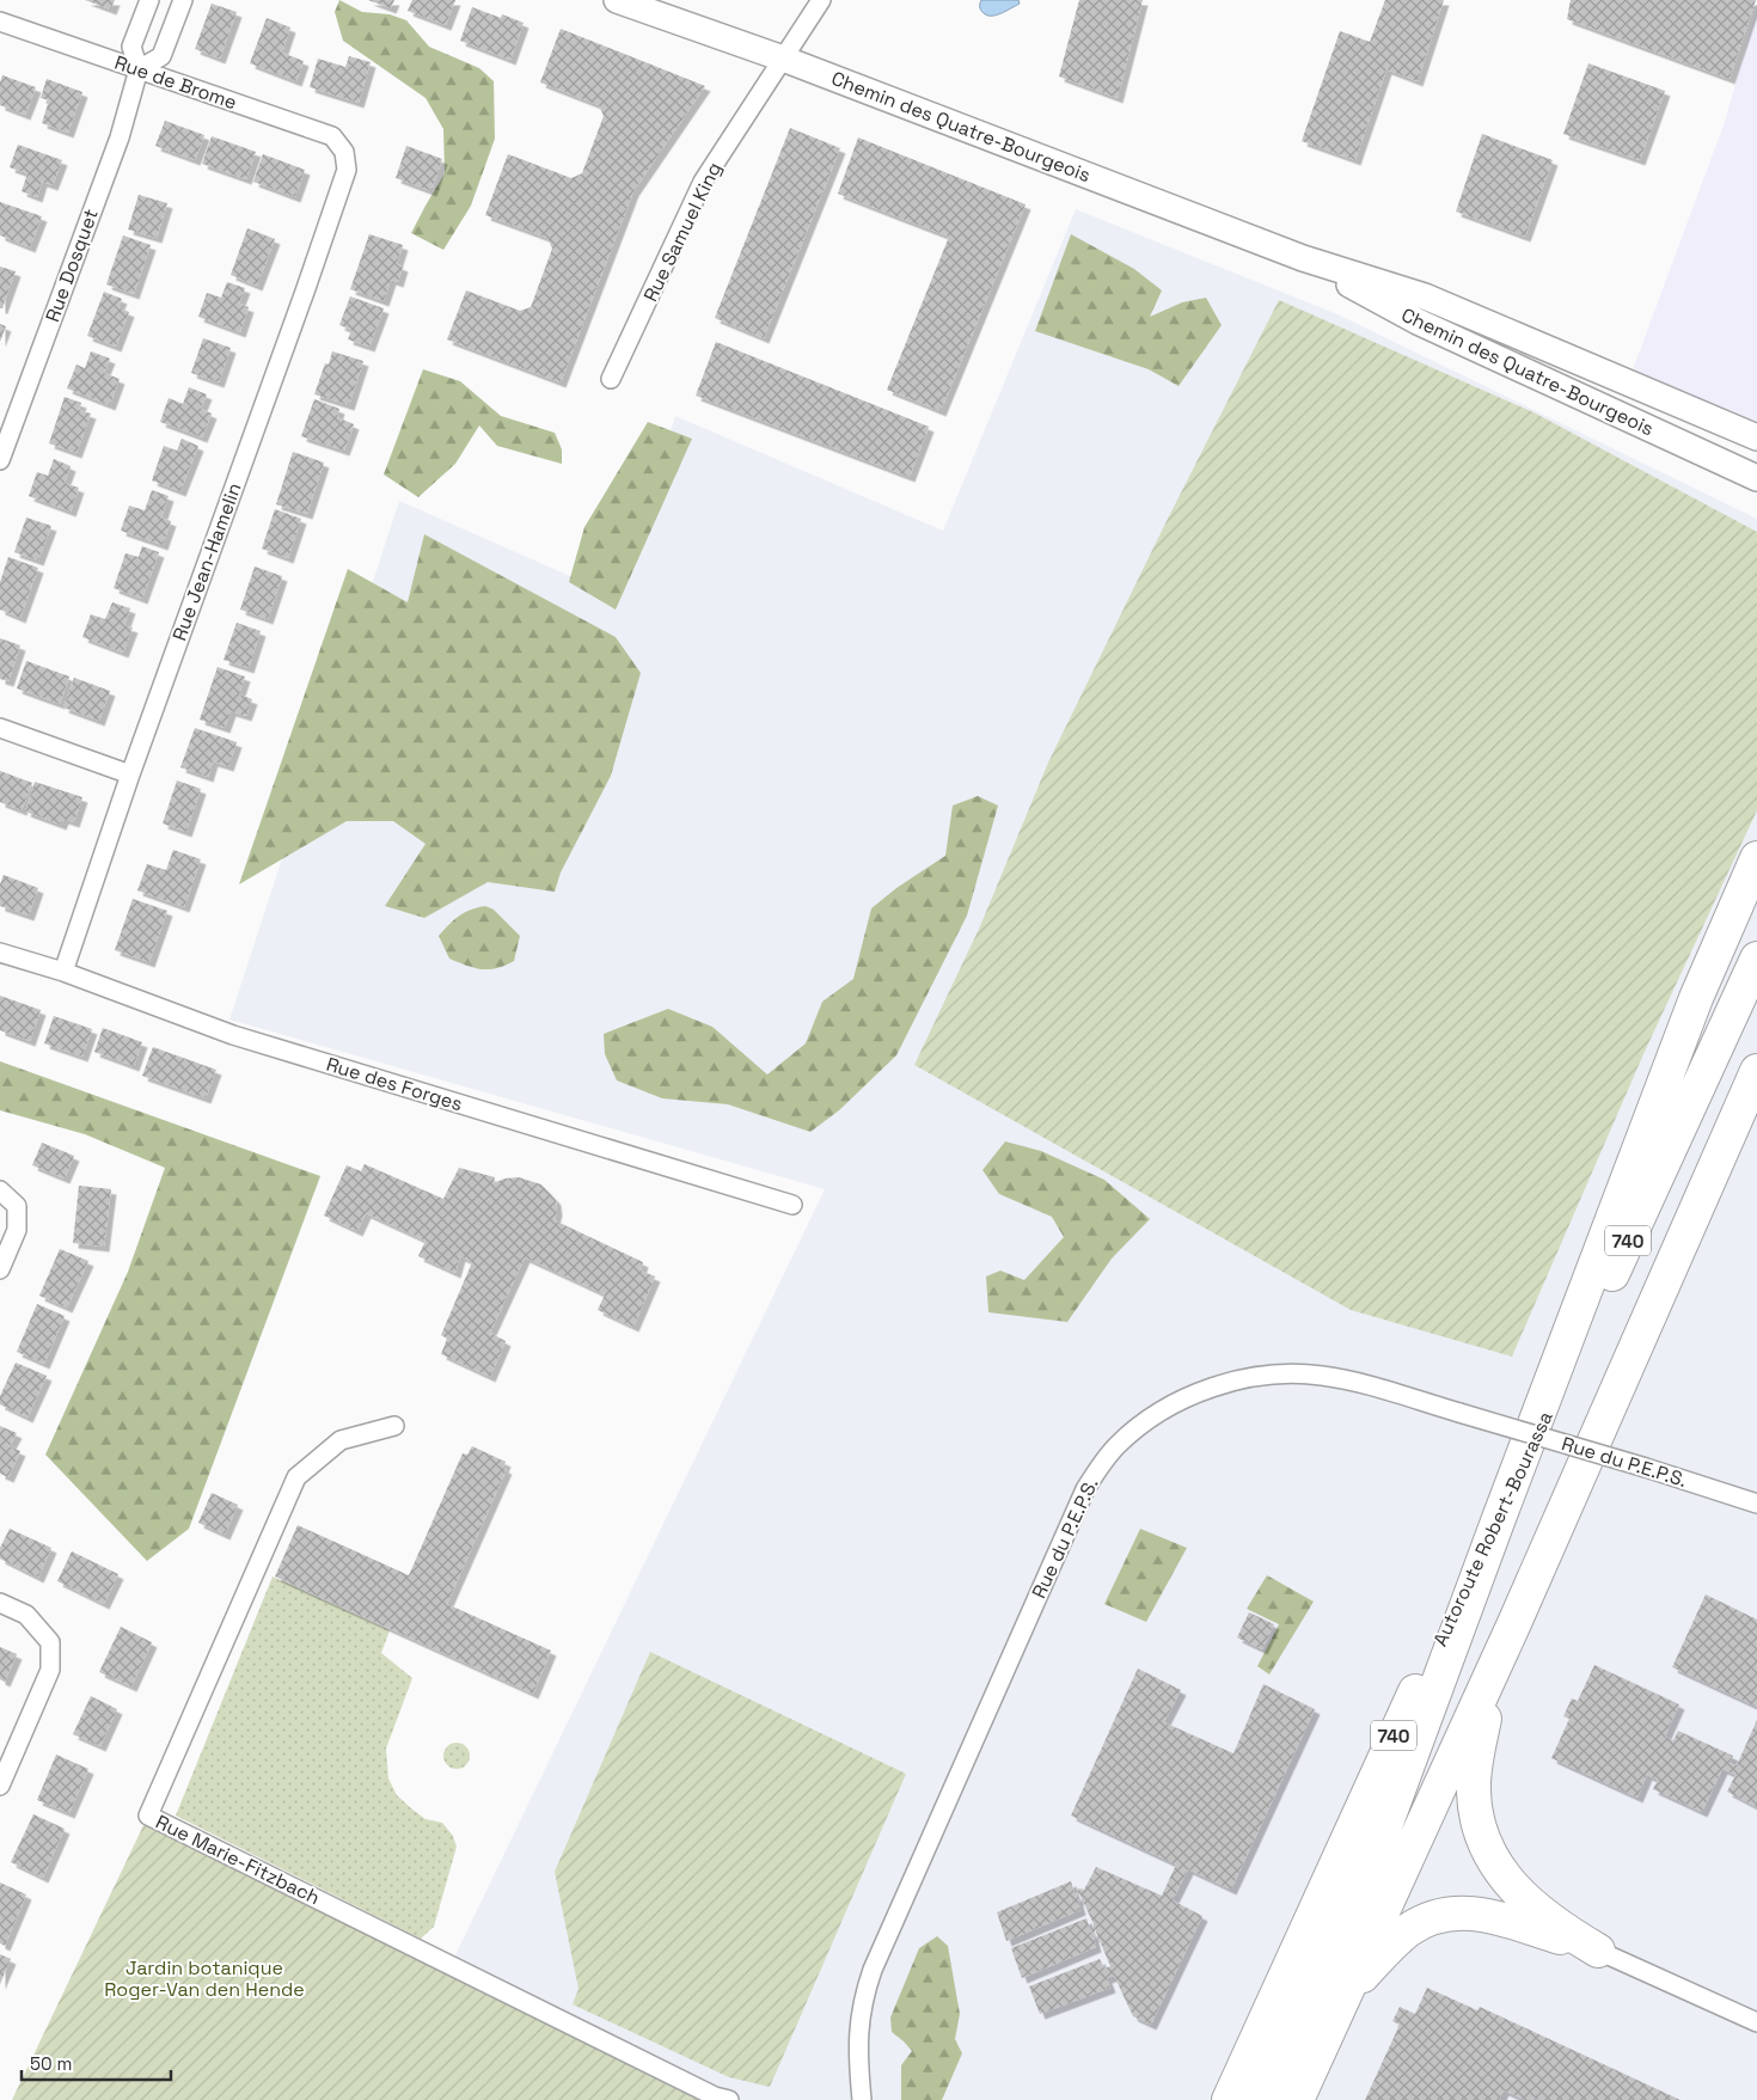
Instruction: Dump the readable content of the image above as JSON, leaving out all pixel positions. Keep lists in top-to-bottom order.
{
  "streets": {
    "highway": ["740", "Autoroute Robert-Bourassa"],
    "main road": ["Chemin des Quatre-Bourgeois"],
    "street": [
      "Rue de Brome",
      "Rue Samuel King",
      "Rue Dosquet",
      "Rue Jean-Hamelin",
      "Rue des Forges",
      "Rue du P.E.P.S.",
      "Rue Marie-Fitzbach"
    ]
  },
  "crossings": [
    ["Rue de Brome", "Rue Dosquet"],
    ["Rue de Brome", "Rue Jean-Hamelin"],
    ["Chemin des Quatre-Bourgeois", "Rue Samuel King"],
    ["Rue Jean-Hamelin", "Rue des Forges"]
  ],
  "parks": ["Jardin botanique Roger-Van den Hende"],
  "scale_bar": "50 m"
}
